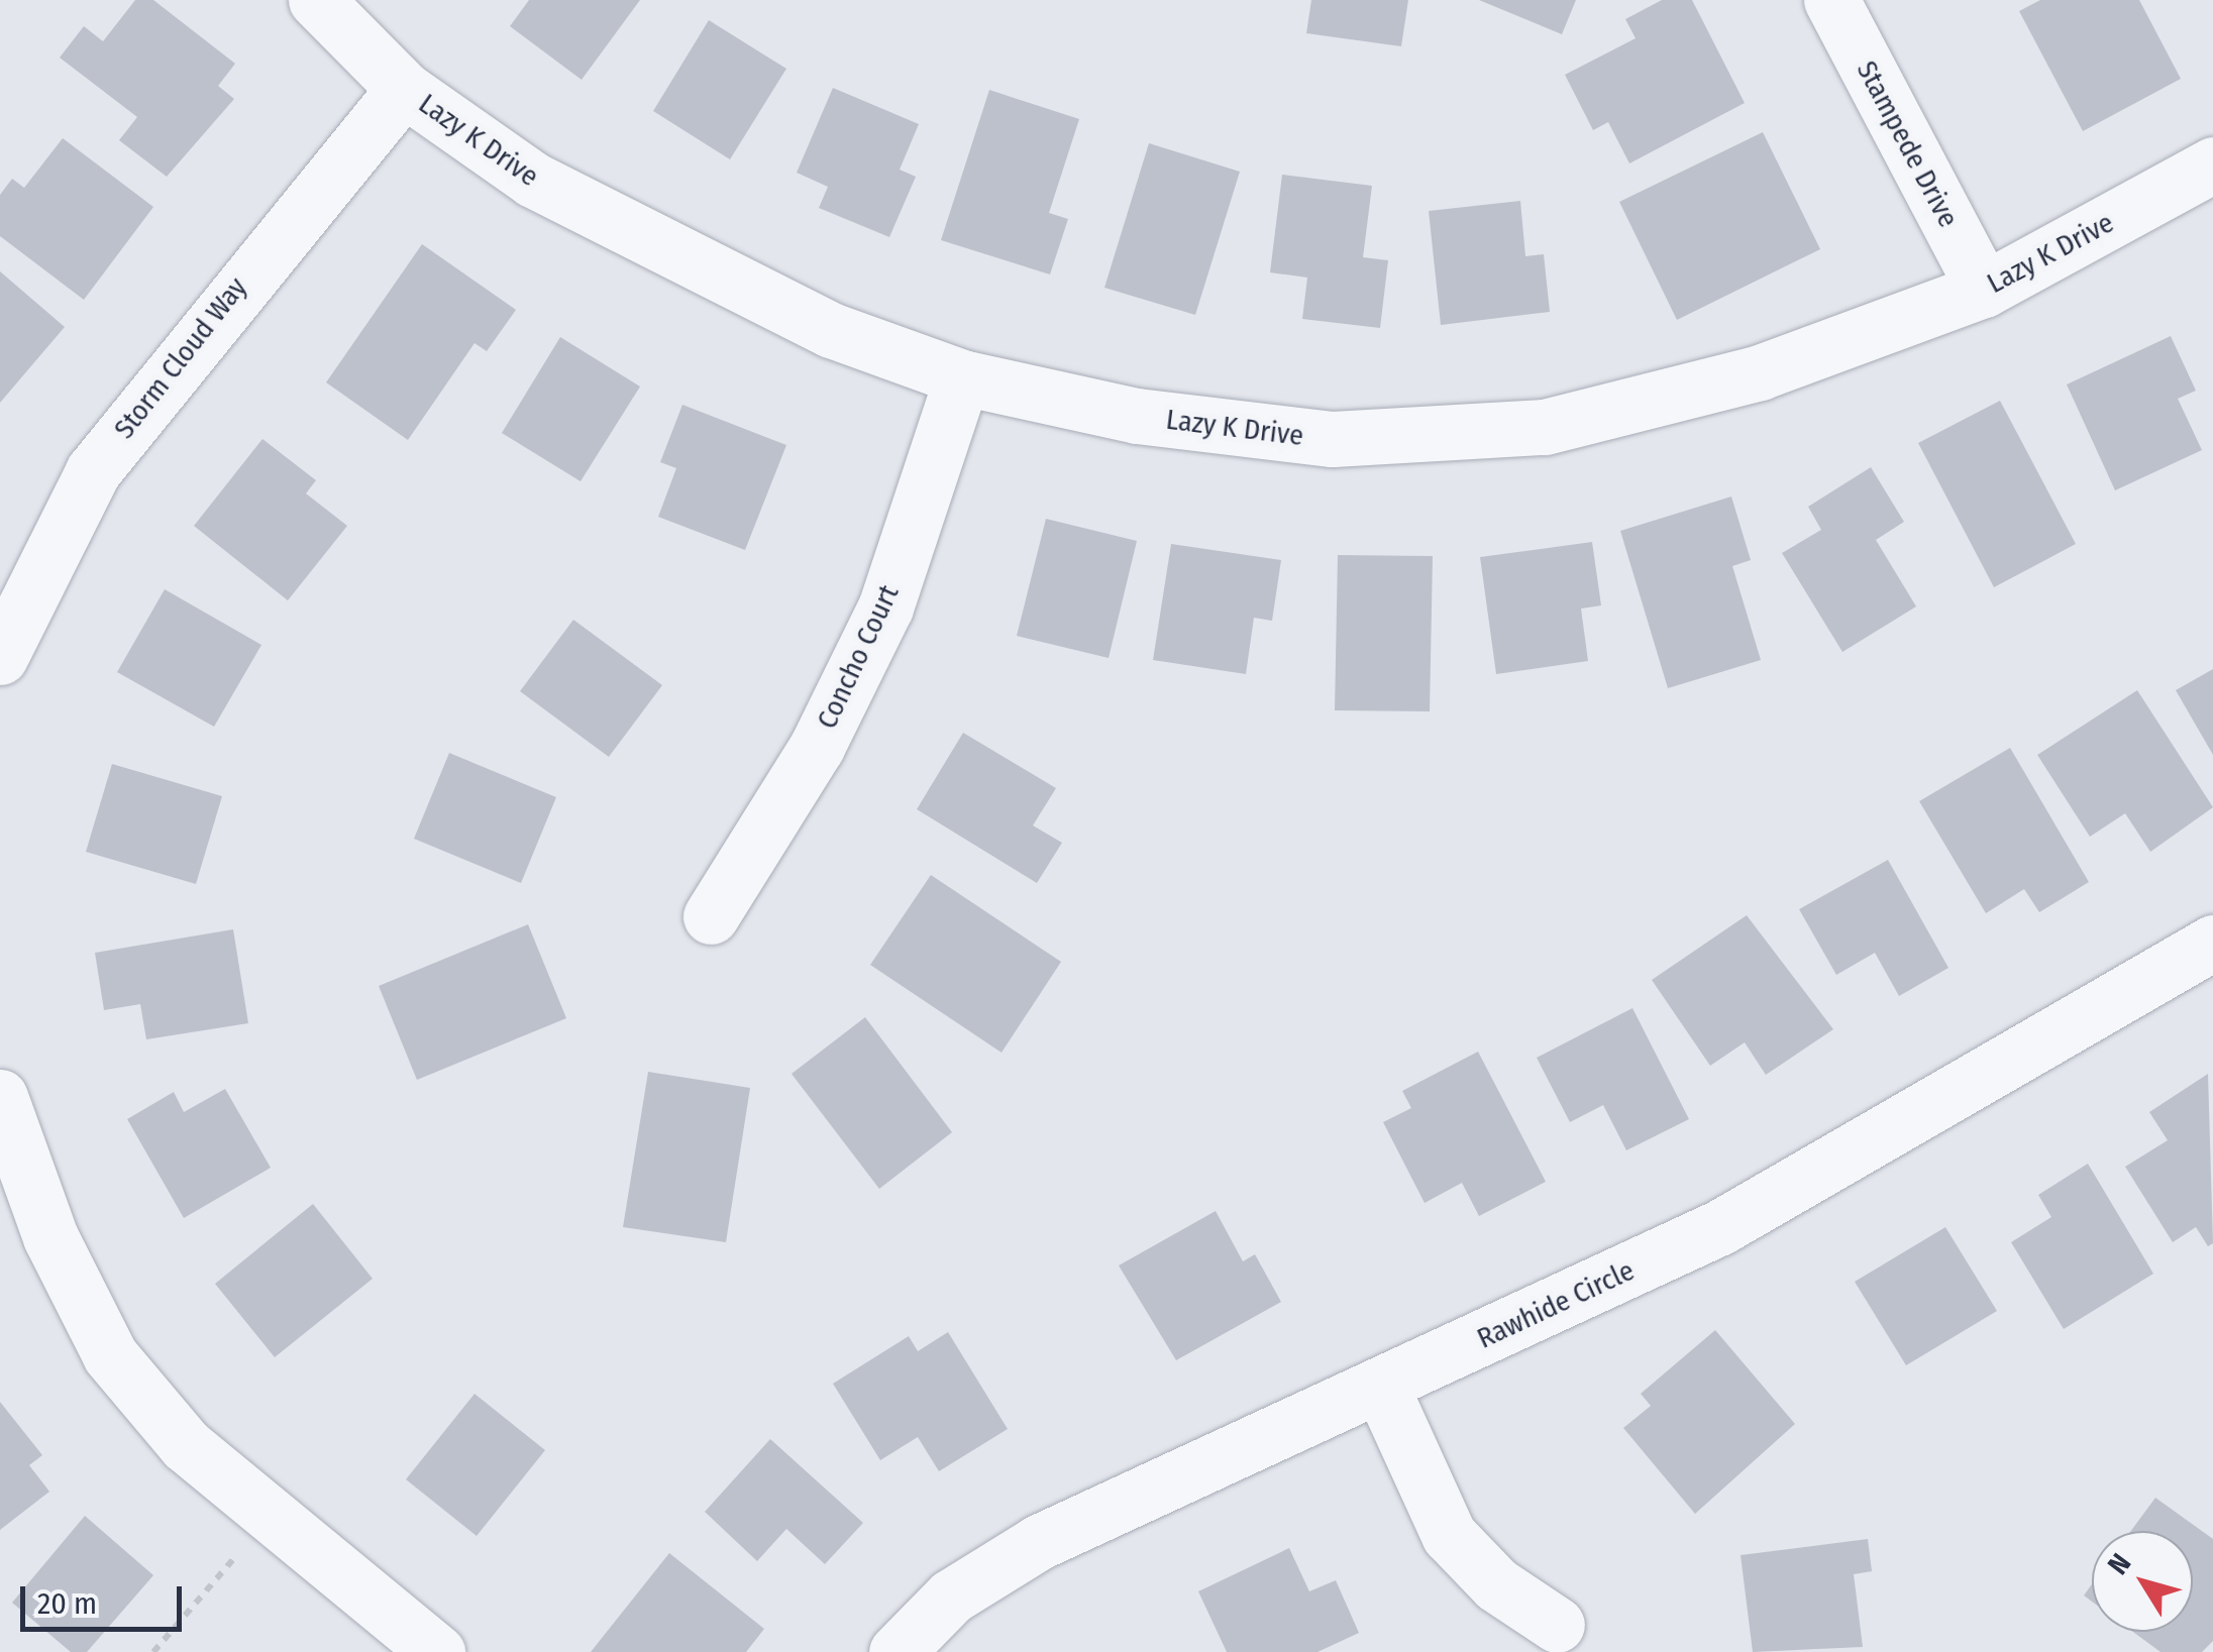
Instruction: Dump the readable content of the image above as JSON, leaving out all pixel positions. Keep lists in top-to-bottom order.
{
  "streets": {
    "street": [
      "Lazy K Drive",
      "Stampede Drive",
      "Storm Cloud Way",
      "Concho Court",
      "Rawhide Circle"
    ]
  },
  "crossings": [
    ["Lazy K Drive", "Stampede Drive"],
    ["Lazy K Drive", "Storm Cloud Way"],
    ["Lazy K Drive", "Concho Court"]
  ],
  "scale_bar": "20 m",
  "north": "top left"
}
